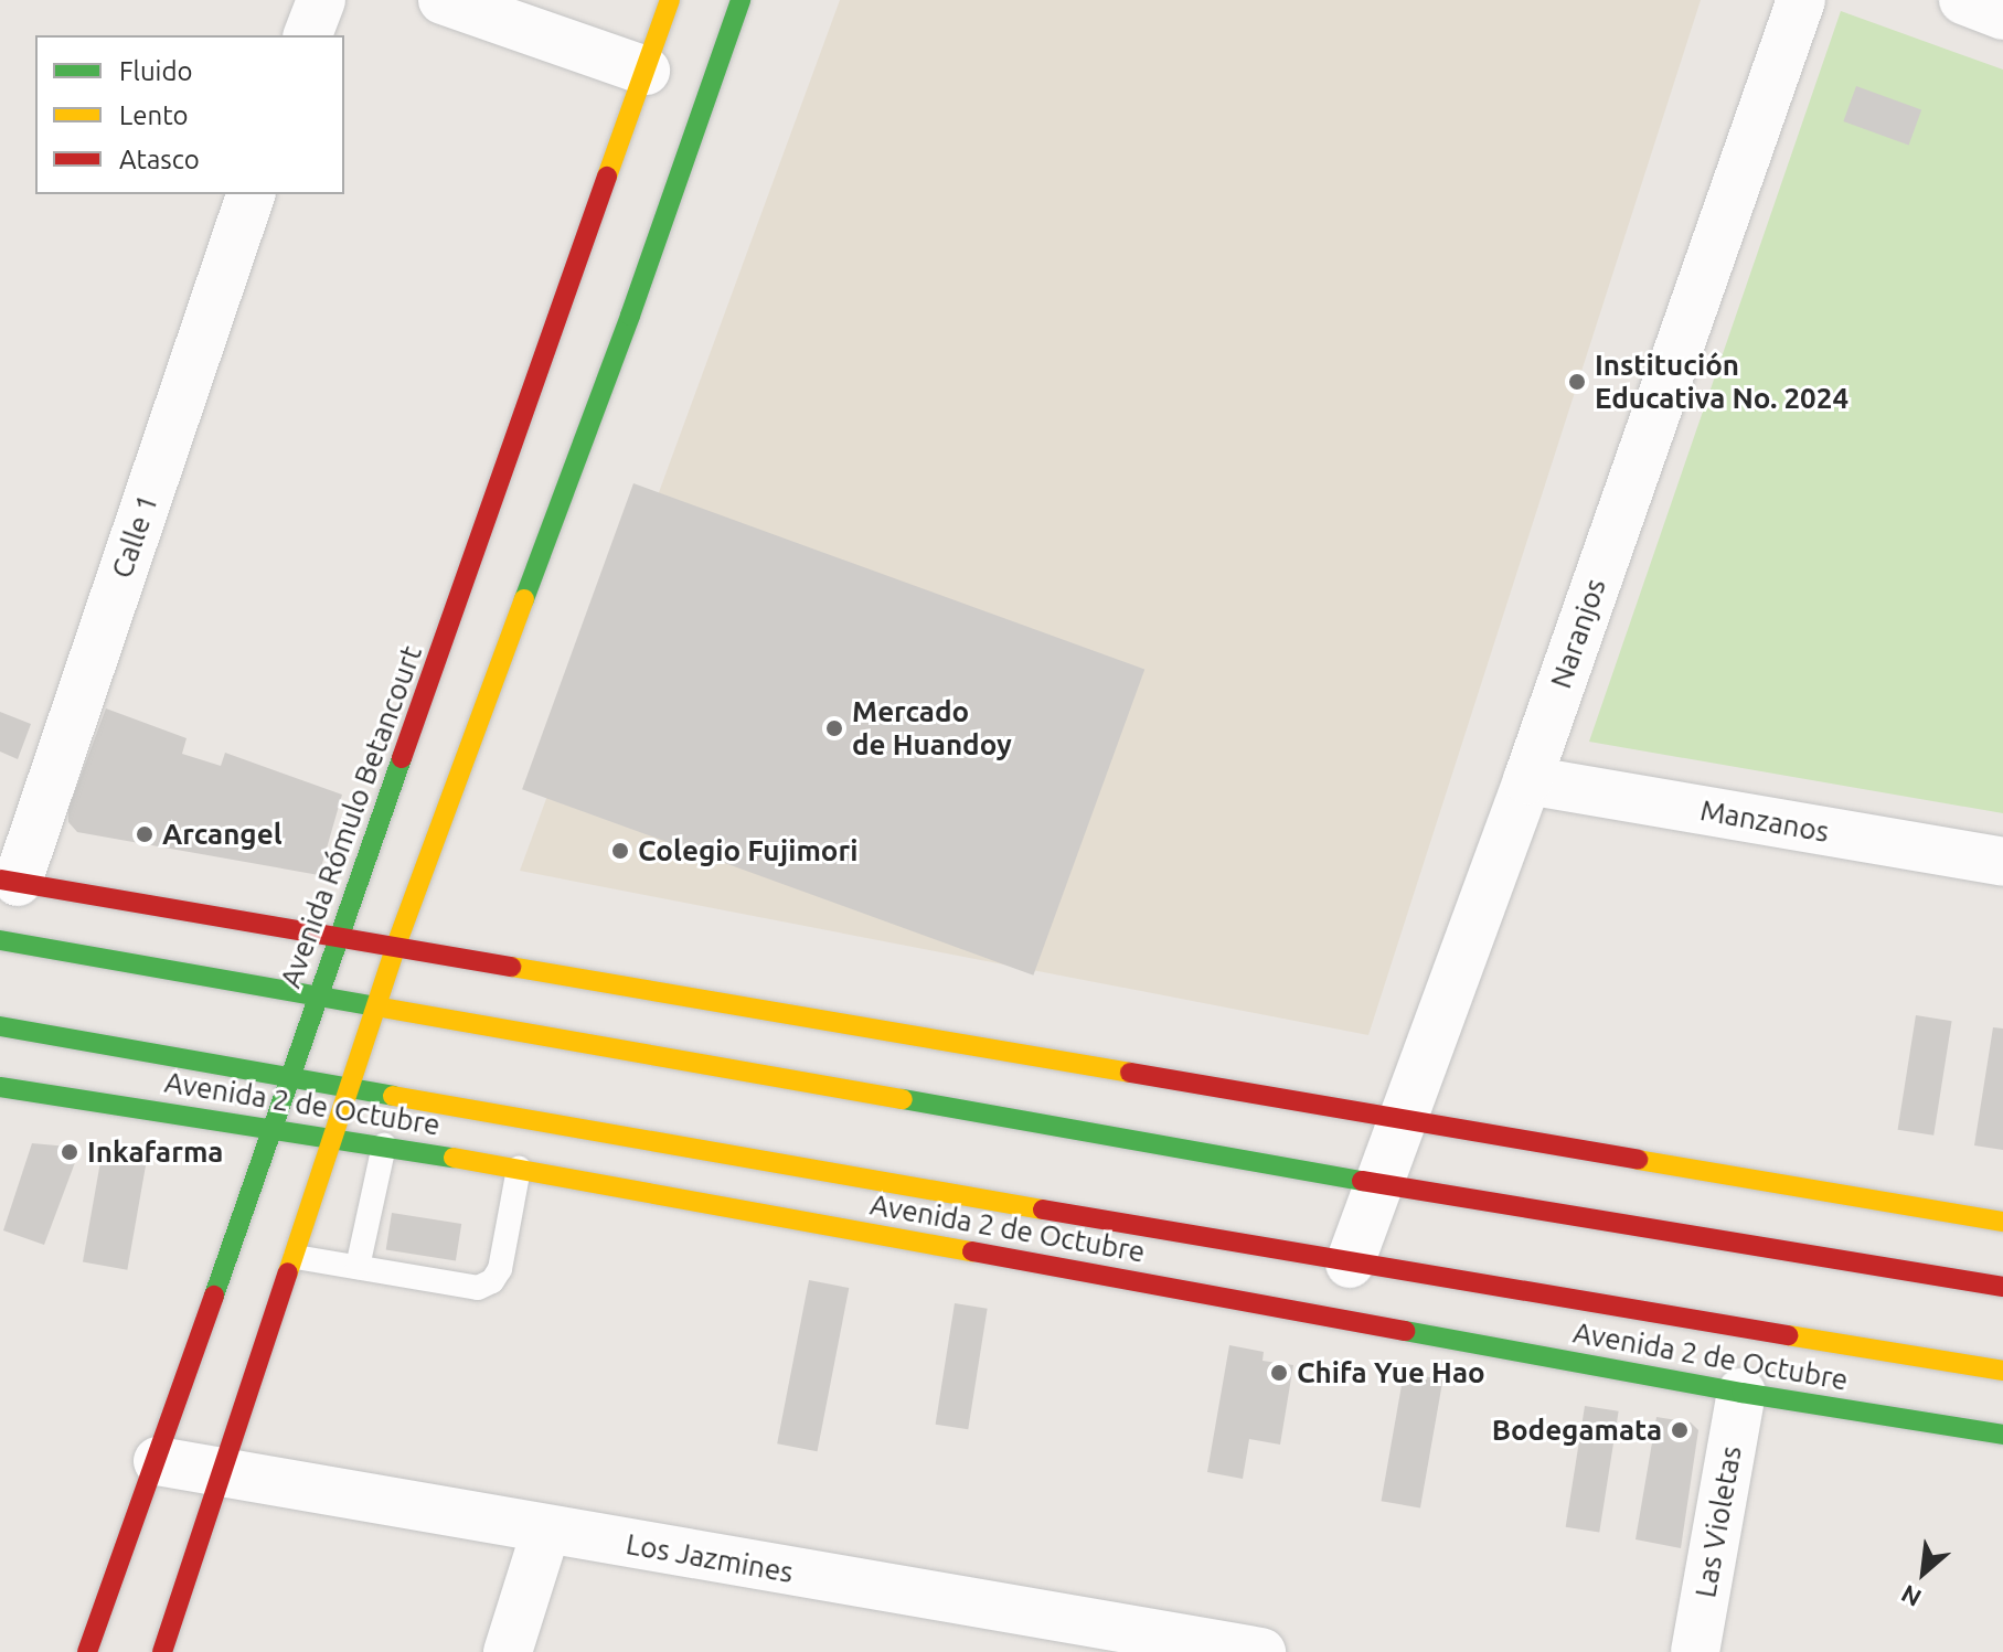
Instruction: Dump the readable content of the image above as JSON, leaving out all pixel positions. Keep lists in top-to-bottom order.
{
  "streets": {
    "street": [
      "Calle 1",
      "Naranjos",
      "Avenida Rómulo Betancourt",
      "Manzanos",
      "Avenida 2 de Octubre",
      "Las Violetas",
      "Los Jazmines"
    ]
  },
  "crossings": [
    ["Naranjos", "Manzanos"],
    ["Naranjos", "Avenida 2 de Octubre"],
    ["Avenida Rómulo Betancourt", "Avenida 2 de Octubre"],
    ["Avenida Rómulo Betancourt", "Los Jazmines"],
    ["Avenida 2 de Octubre", "Las Violetas"]
  ],
  "places": [
    "Institución Educativa No. 2024",
    "Mercado de Huandoy",
    "Arcangel",
    "Colegio Fujimori",
    "Inkafarma",
    "Chifa Yue Hao",
    "Bodegamata"
  ],
  "legend": ["Fluido", "Lento", "Atasco"],
  "north": "bottom left"
}
